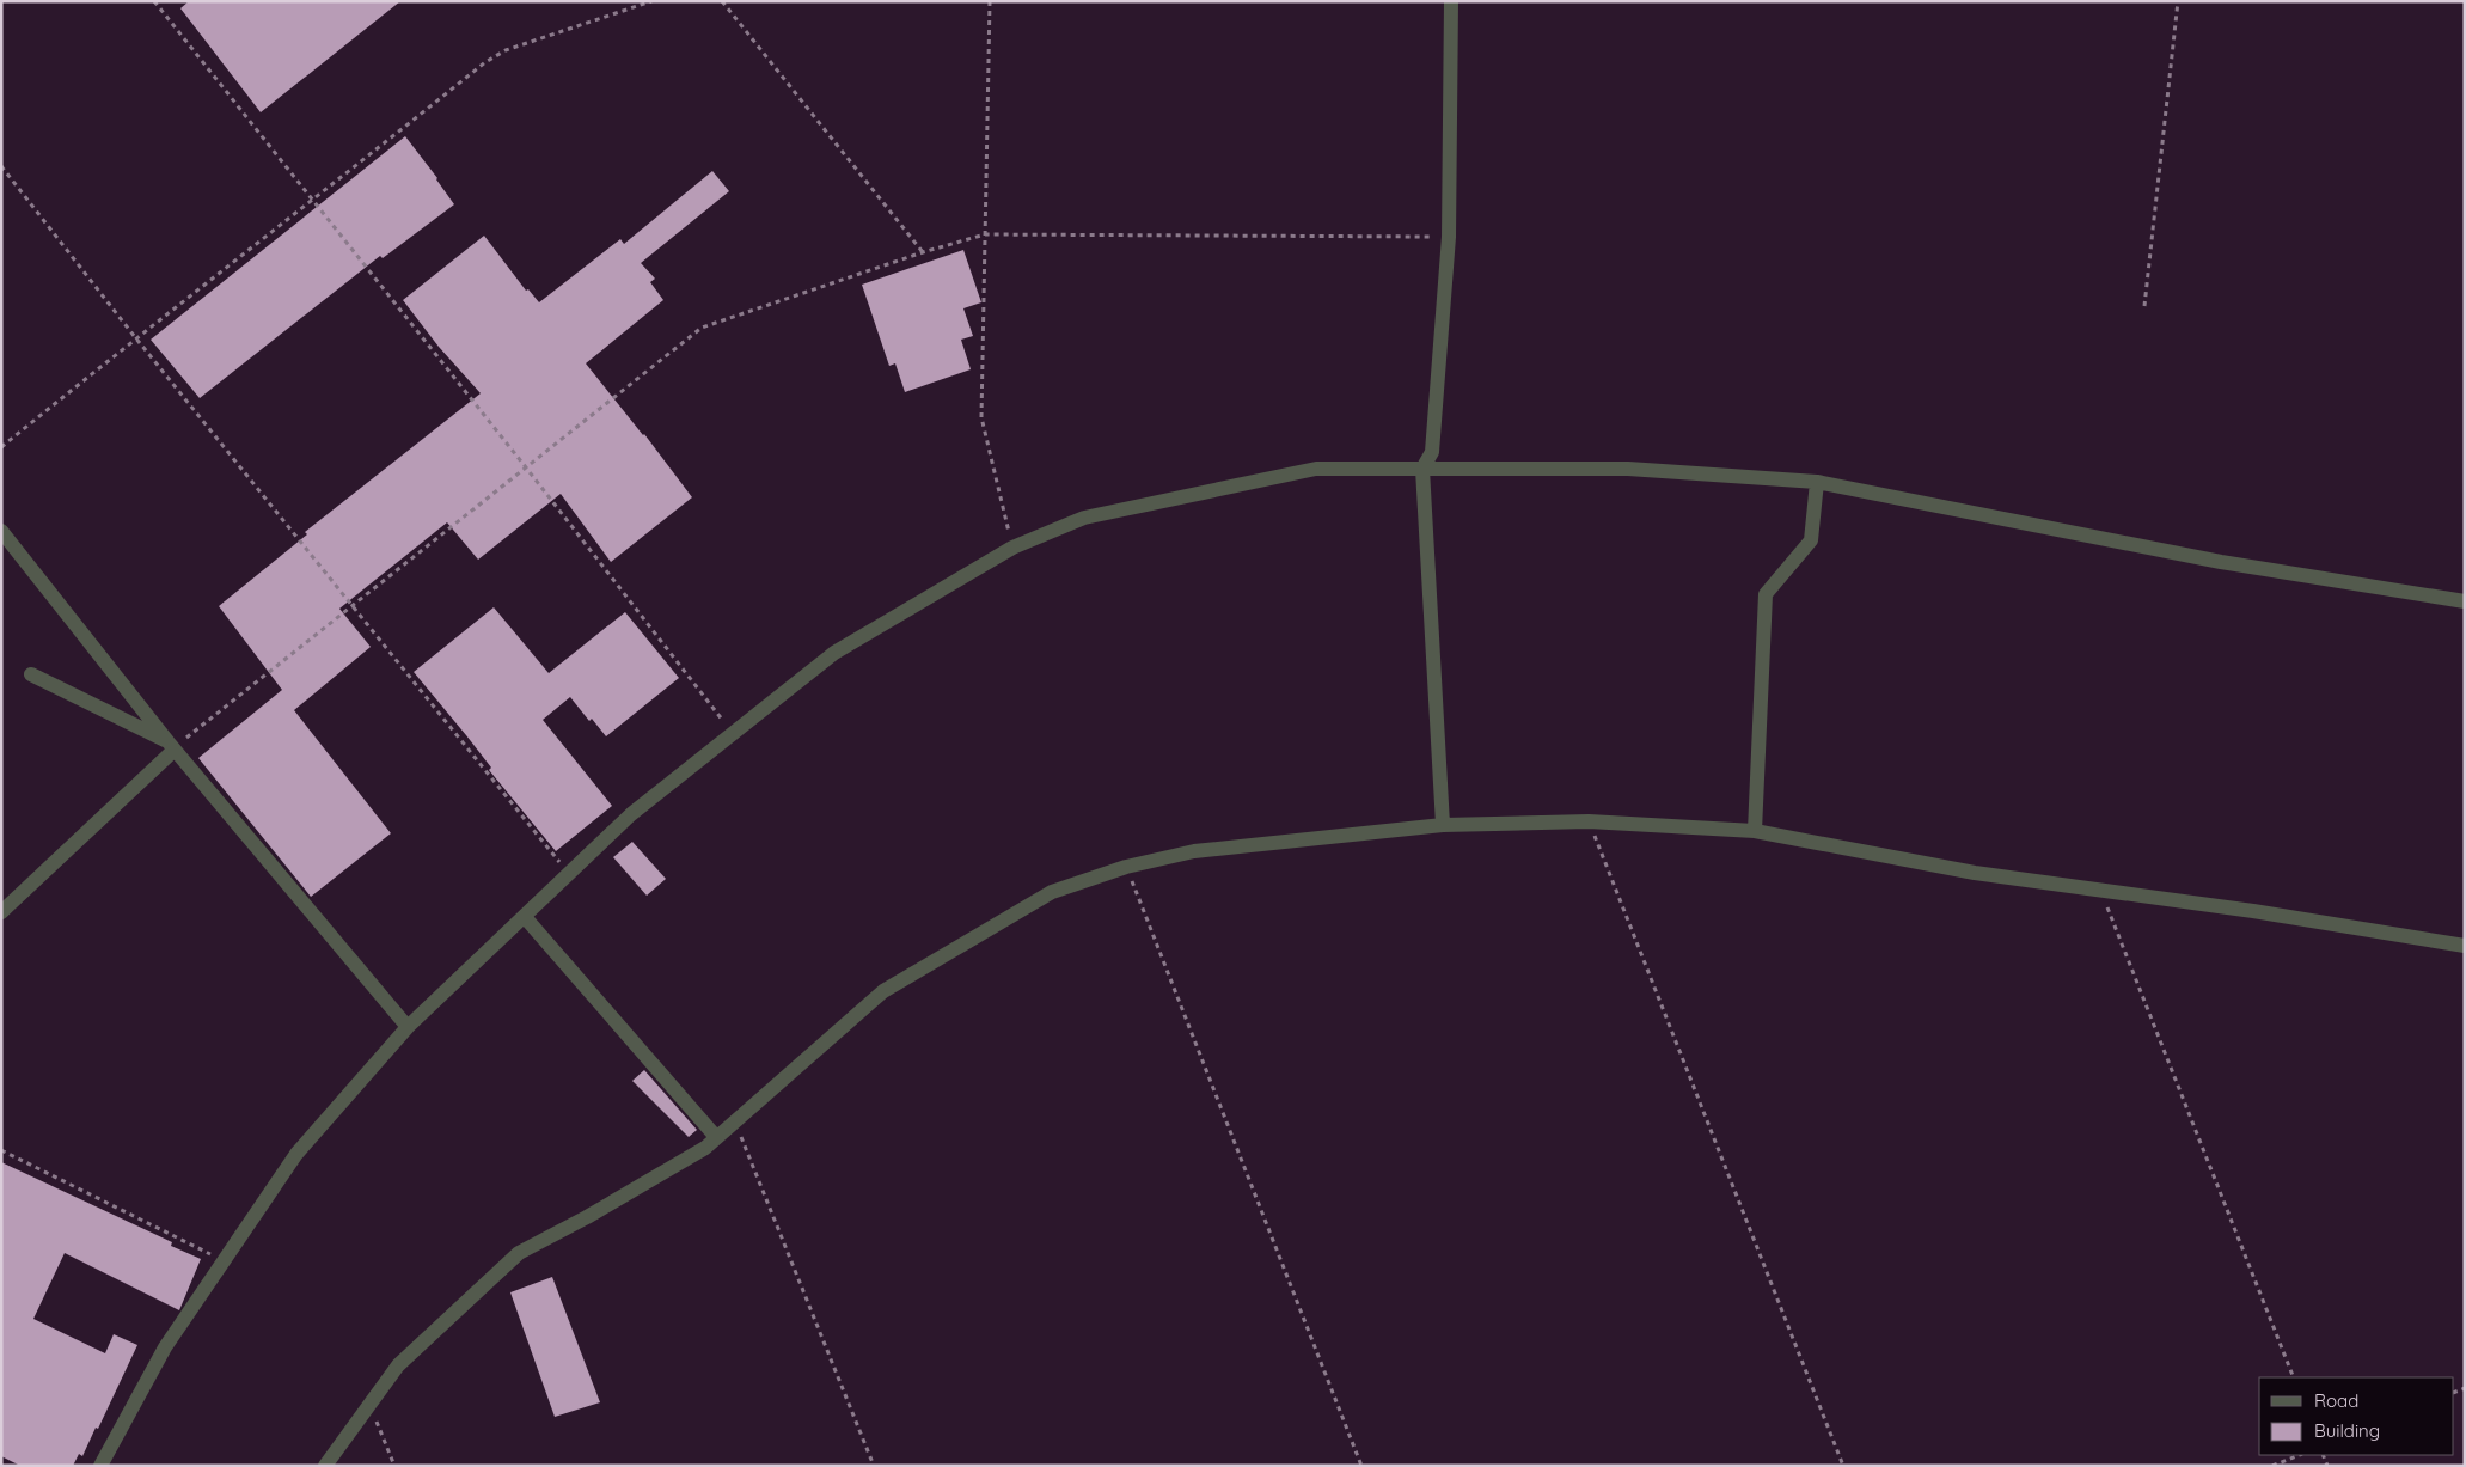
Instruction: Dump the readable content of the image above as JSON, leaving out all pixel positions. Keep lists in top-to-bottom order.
{
  "legend": ["Road", "Building"]
}
